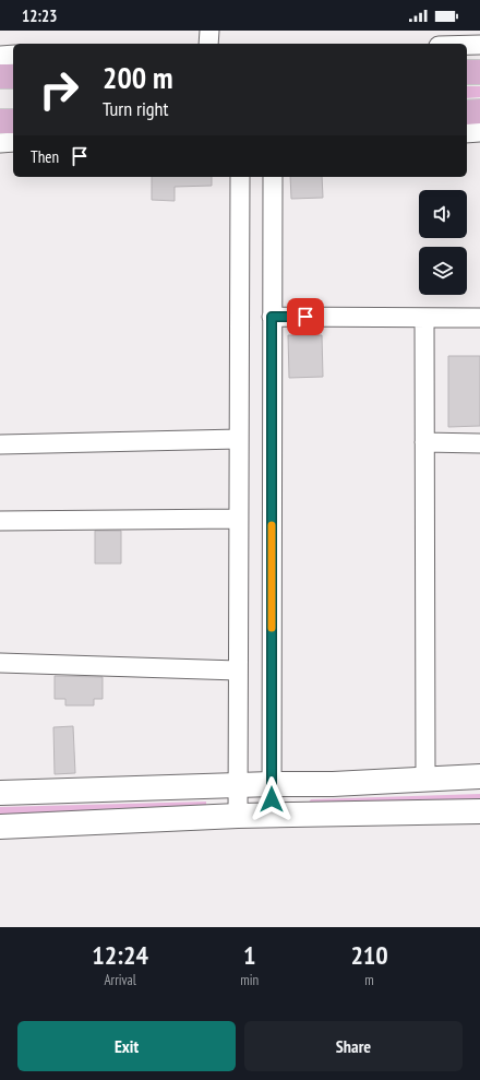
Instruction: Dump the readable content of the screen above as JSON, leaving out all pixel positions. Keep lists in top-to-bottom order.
{
  "page": {
    "status": "12:23",
    "turn": ["200 m", "Turn right"],
    "then": "Then",
    "eta": [
      "12:24",
      "Arrival",
      "1",
      "min",
      "210",
      "m"
    ],
    "buttons": ["Exit", "Share"]
  }
}
